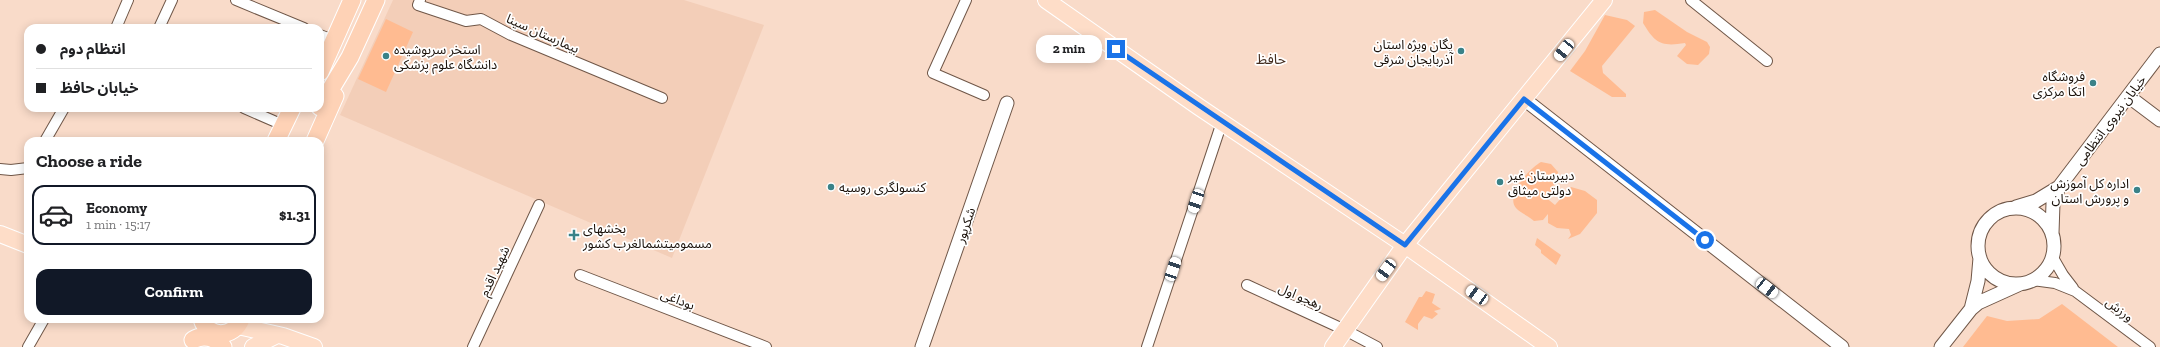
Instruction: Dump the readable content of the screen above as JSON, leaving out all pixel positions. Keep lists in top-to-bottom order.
{
  "streets": {
    "street": [
      "بیمارستان سینا",
      "خیابان نیروی انتظامی",
      "شکرپور",
      "شهید اقدم",
      "رهجو اول",
      "بوداغی",
      "ورزش"
    ]
  },
  "crossings": [
    ["خیابان نیروی انتظامی", "ورزش"]
  ],
  "districts": ["حافظ"],
  "places": {
    "other": [
      "یگان ویژه استان آذربایجان شرقی",
      "استخر سرپوشیده دانشگاه علوم پزشکی",
      "فروشگاه اتکا مرکزی",
      "دبیرستان غیر دولتی میثاق",
      "کنسولگری روسیه",
      "اداره کل آموزش و پرورش استان"
    ],
    "health": ["بخشهای مسمومیتشمالغرب کشور"]
  },
  "page": {
    "banner": ["انتظام دوم", "خیابان حافظ"],
    "bubble": "2 min",
    "heading": "Choose a ride",
    "list": [
      {
        "name": "Economy",
        "note": "1 min · 15:17",
        "value": "$1.31"
      }
    ],
    "buttons": "Confirm"
  }
}
